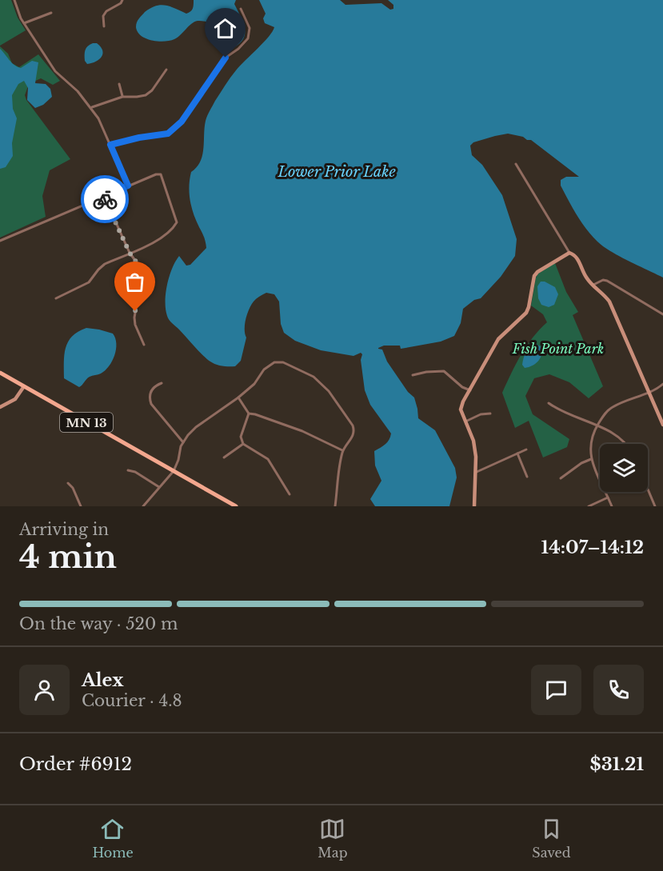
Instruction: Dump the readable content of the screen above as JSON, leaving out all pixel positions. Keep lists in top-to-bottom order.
{
  "streets": {
    "main road": ["MN 13"]
  },
  "water": ["Lower Prior Lake"],
  "parks": ["Fish Point Park"],
  "page": {
    "heading": ["4 min", "Arriving in", "14:07–14:12"],
    "panel": [
      "Alex",
      "Courier · 4.8",
      "Order #6912",
      "$31.21"
    ],
    "bar": "On the way · 520 m",
    "tabs": ["Home", "Map", "Saved"]
  }
}
